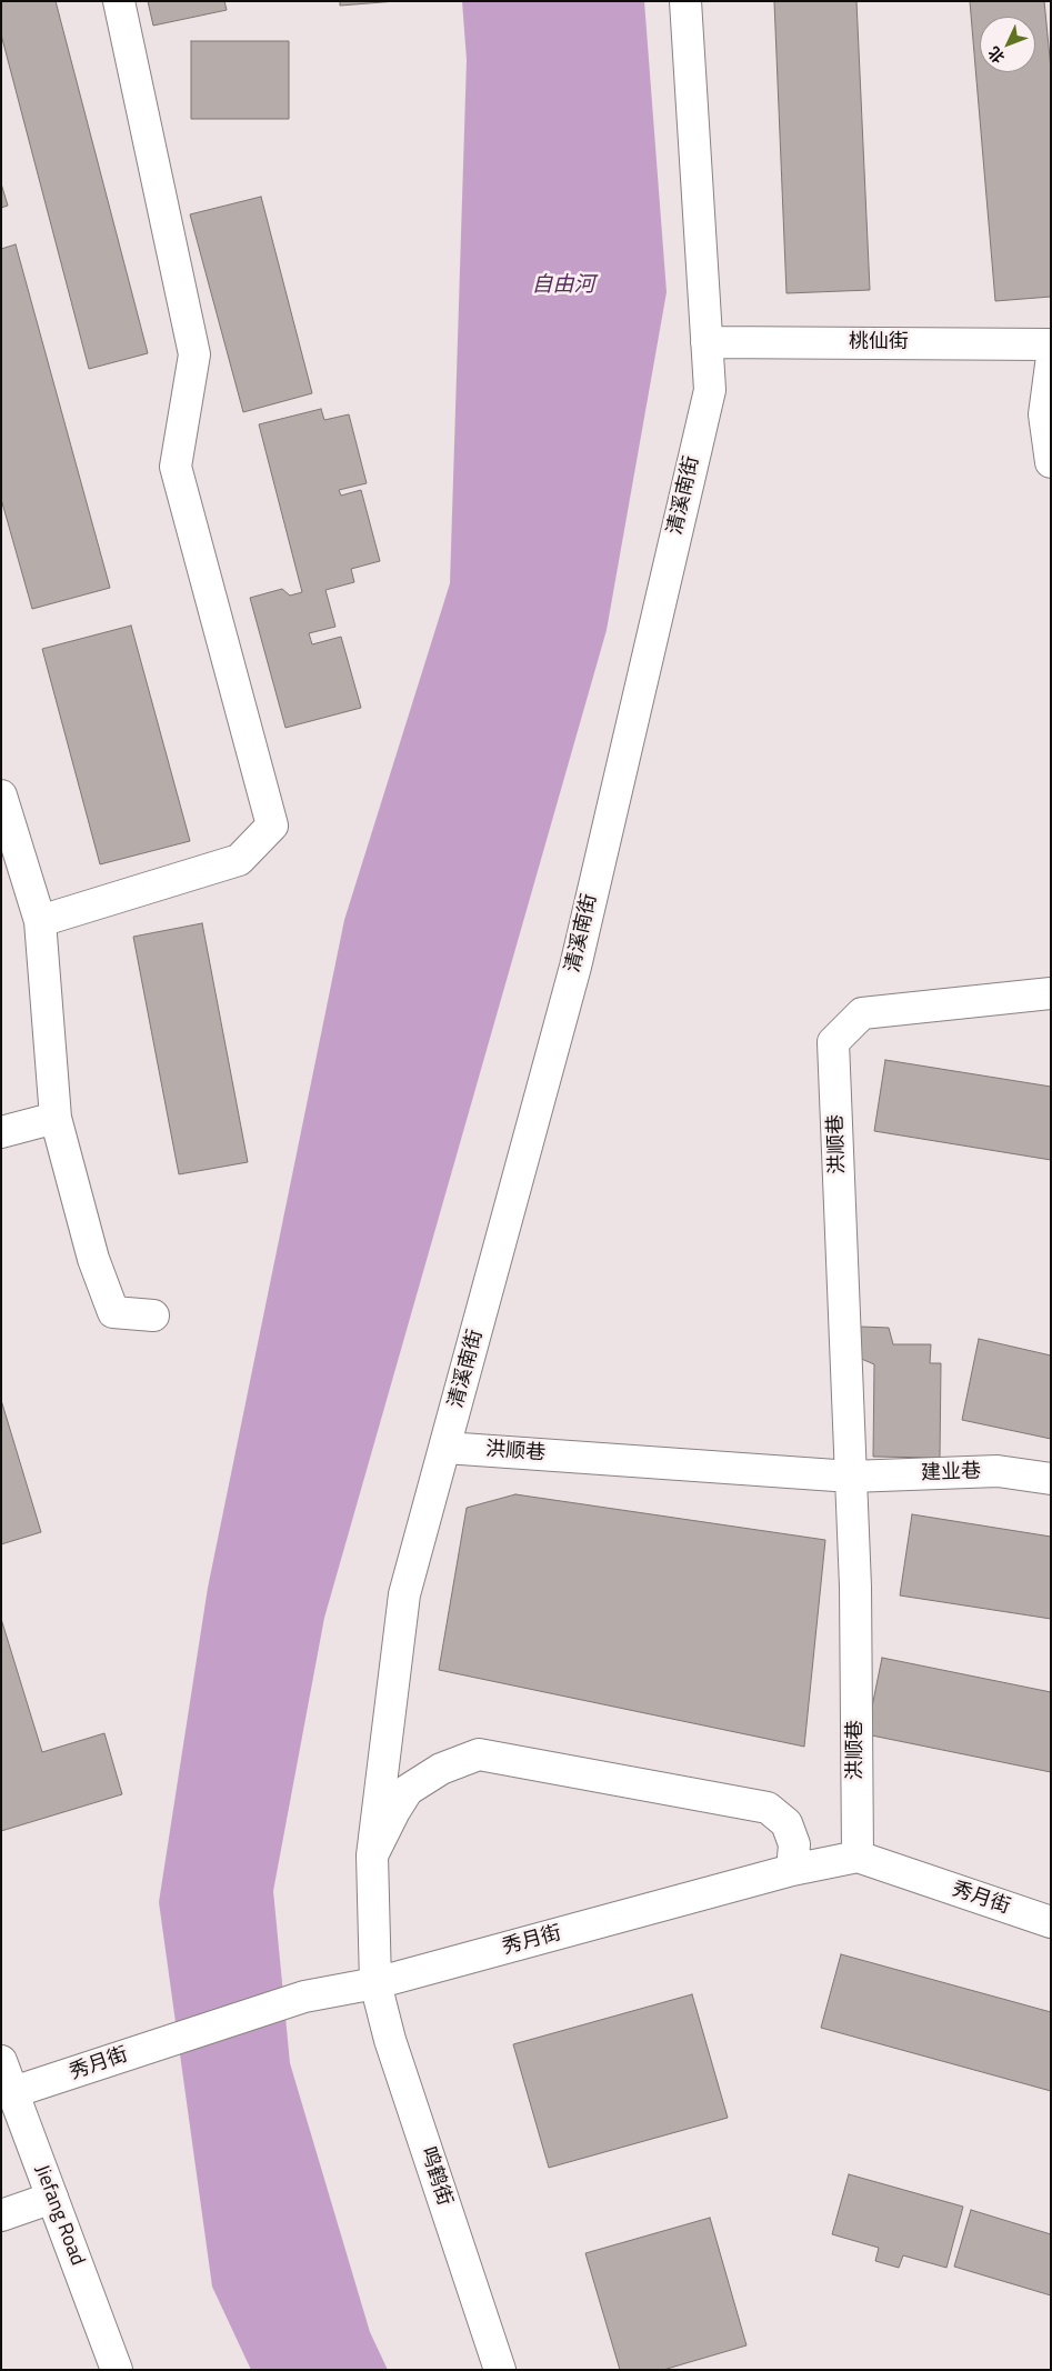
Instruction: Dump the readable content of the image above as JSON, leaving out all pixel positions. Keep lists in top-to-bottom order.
{
  "streets": {
    "street": [
      "桃仙街",
      "清溪南街",
      "洪顺巷",
      "建业巷",
      "秀月街",
      "鸣鹤街",
      "Jiefang Road"
    ]
  },
  "crossings": [
    ["桃仙街", "清溪南街"],
    ["清溪南街", "洪顺巷"],
    ["清溪南街", "鸣鹤街"],
    ["洪顺巷", "建业巷"],
    ["洪顺巷", "秀月街"],
    ["秀月街", "鸣鹤街"],
    ["秀月街", "Jiefang Road"]
  ],
  "water": ["自由河"],
  "north": "bottom left"
}
